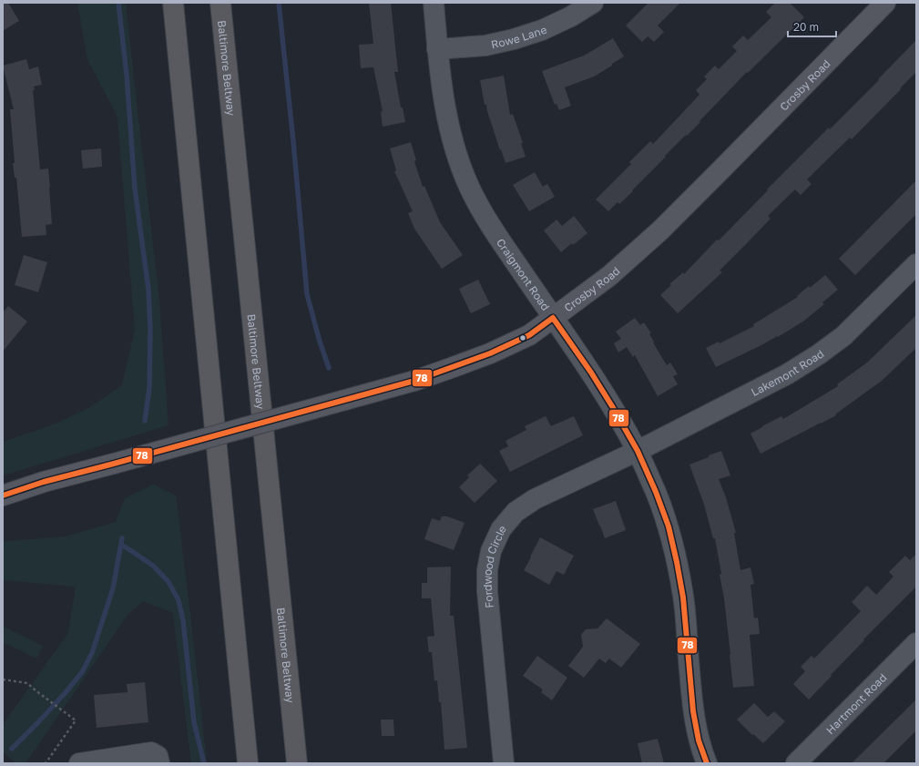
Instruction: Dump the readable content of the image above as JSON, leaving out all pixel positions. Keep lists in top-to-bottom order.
{
  "streets": {
    "highway": ["Baltimore Beltway"],
    "main road": ["Crosby Road"],
    "street": [
      "Rowe Lane",
      "Craigmont Road",
      "Lakemont Road",
      "Fordwood Circle",
      "Hartmont Road"
    ]
  },
  "crossings": [
    ["Rowe Lane", "Craigmont Road"],
    ["Crosby Road", "Craigmont Road"],
    ["Craigmont Road", "Lakemont Road"],
    ["Craigmont Road", "Fordwood Circle"],
    ["Lakemont Road", "Fordwood Circle"]
  ],
  "lines": ["transit line 78"],
  "scale_bar": "20 m"
}
